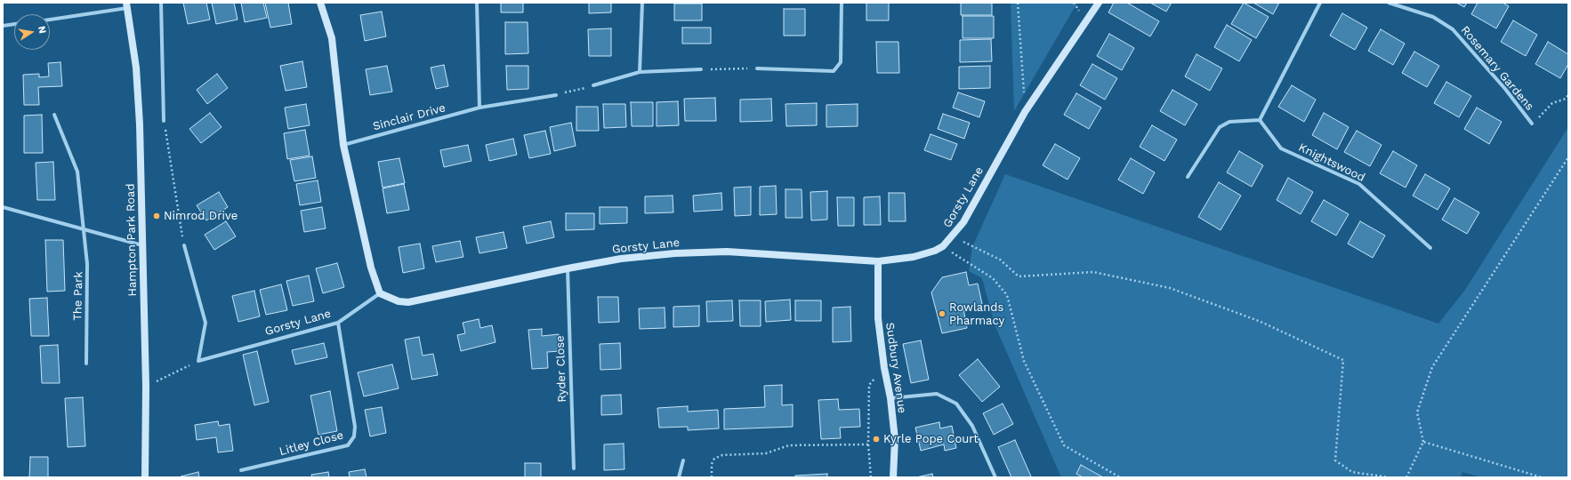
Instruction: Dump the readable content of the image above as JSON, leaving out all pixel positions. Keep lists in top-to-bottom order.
{
  "streets": {
    "street": [
      "Rosemary Gardens",
      "Sinclair Drive",
      "Knightswood",
      "Gorsty Lane",
      "Hampton Park Road",
      "The Park",
      "Sudbury Avenue",
      "Ryder Close",
      "Litley Close"
    ]
  },
  "crossings": [
    ["Gorsty Lane", "Sudbury Avenue"],
    ["Gorsty Lane", "Ryder Close"],
    ["Gorsty Lane", "Litley Close"]
  ],
  "places": ["Nimrod Drive", "Rowlands Pharmacy", "Kyrle Pope Court"],
  "north": "right"
}
